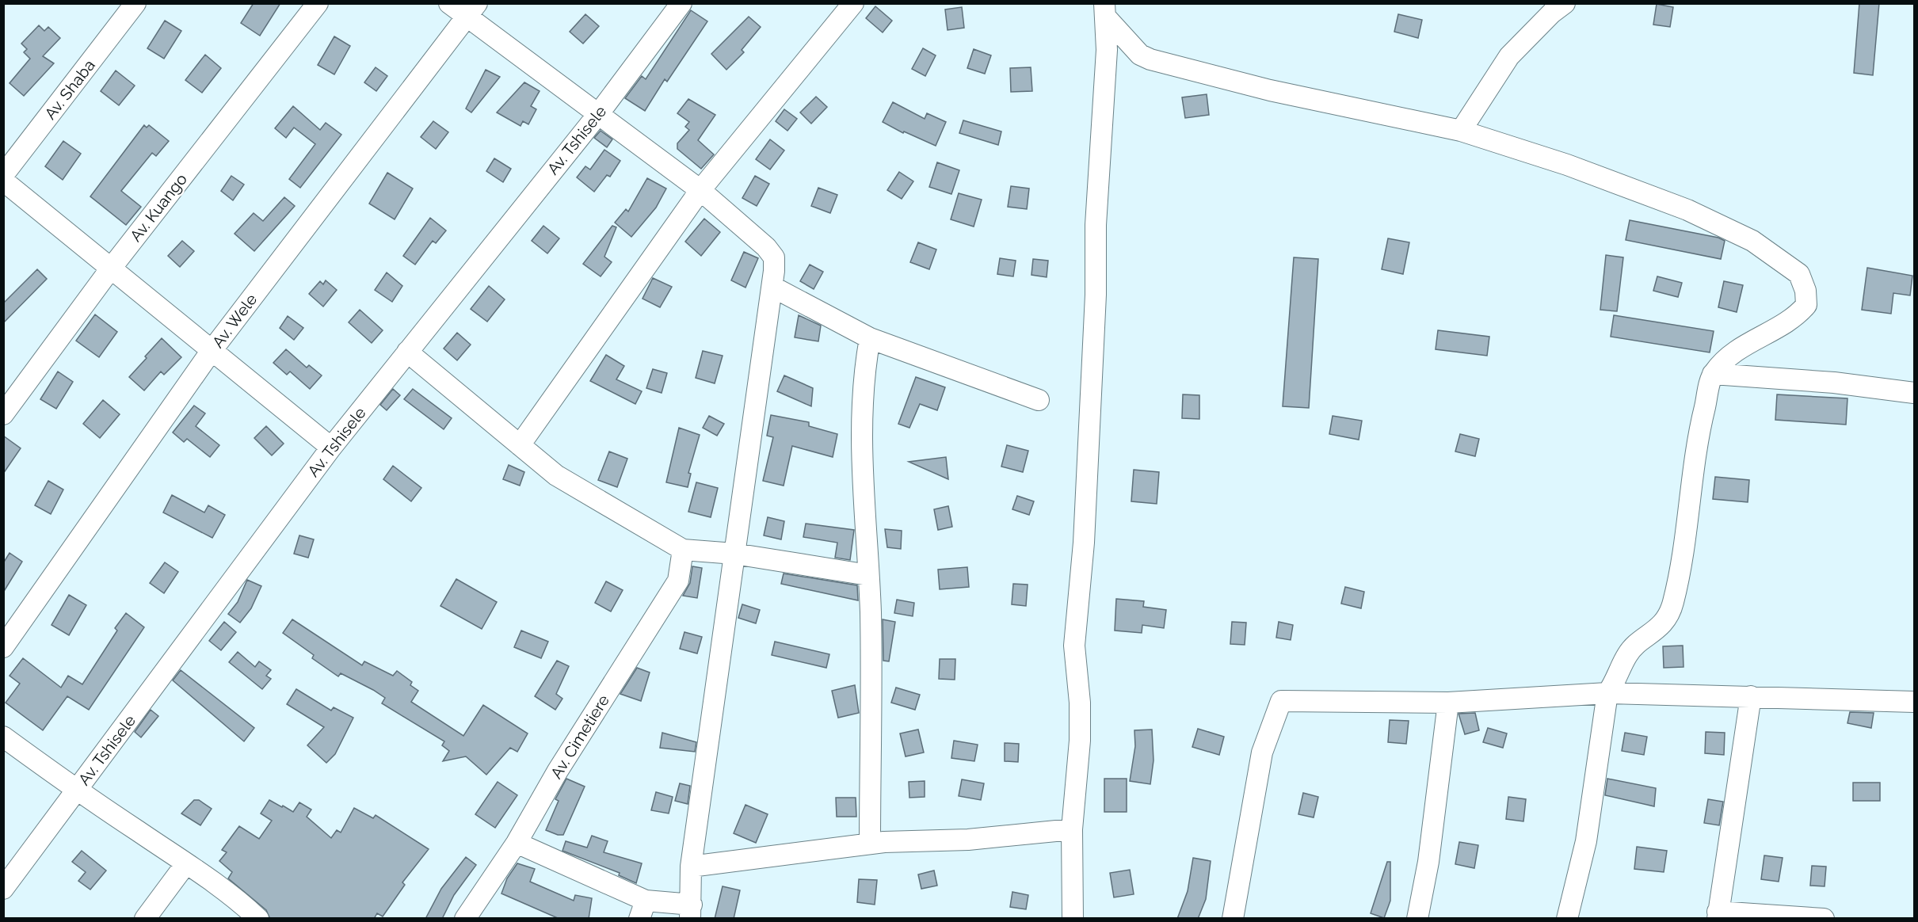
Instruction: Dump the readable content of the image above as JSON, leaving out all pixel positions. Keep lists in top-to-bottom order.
{
  "streets": {
    "street": [
      "Av. Shaba",
      "Av. Tshisele",
      "Av. Kuango",
      "Av. Wele",
      "Av. Cimetiere"
    ]
  }
}
